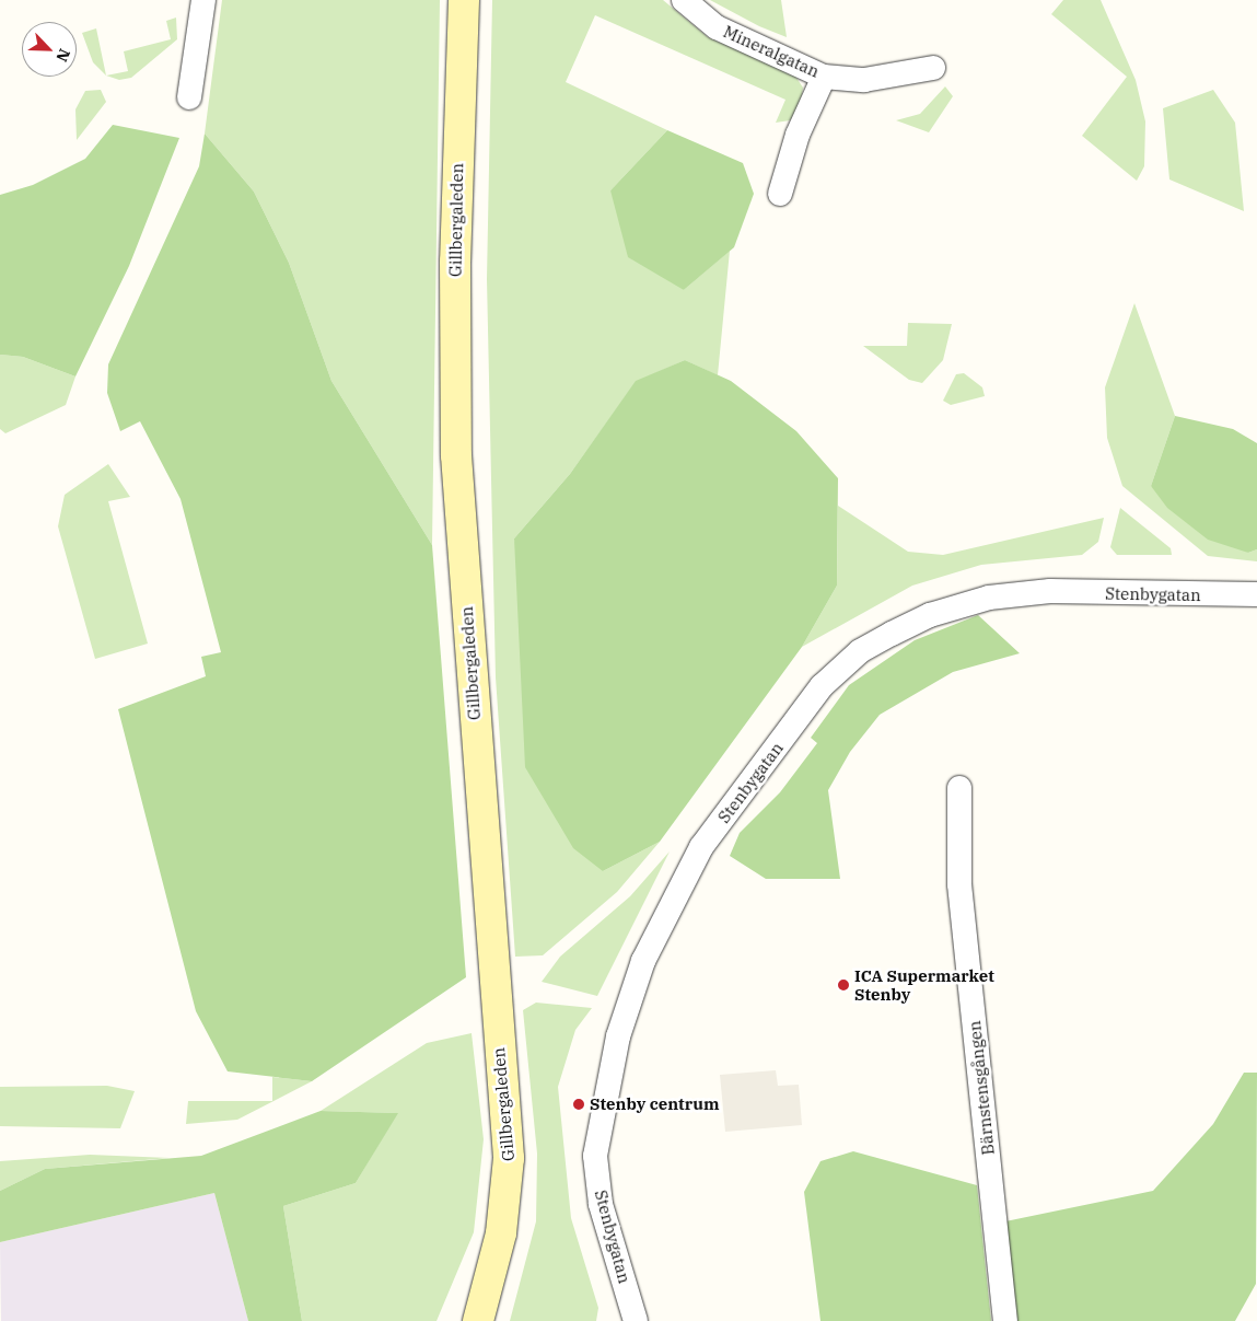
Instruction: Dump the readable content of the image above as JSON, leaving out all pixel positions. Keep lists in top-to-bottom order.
{
  "streets": {
    "main road": ["Gillbergaleden"],
    "street": ["Mineralgatan", "Stenbygatan", "Bärnstensgången"]
  },
  "places": ["ICA Supermarket Stenby", "Stenby centrum"],
  "north": "bottom right"
}
